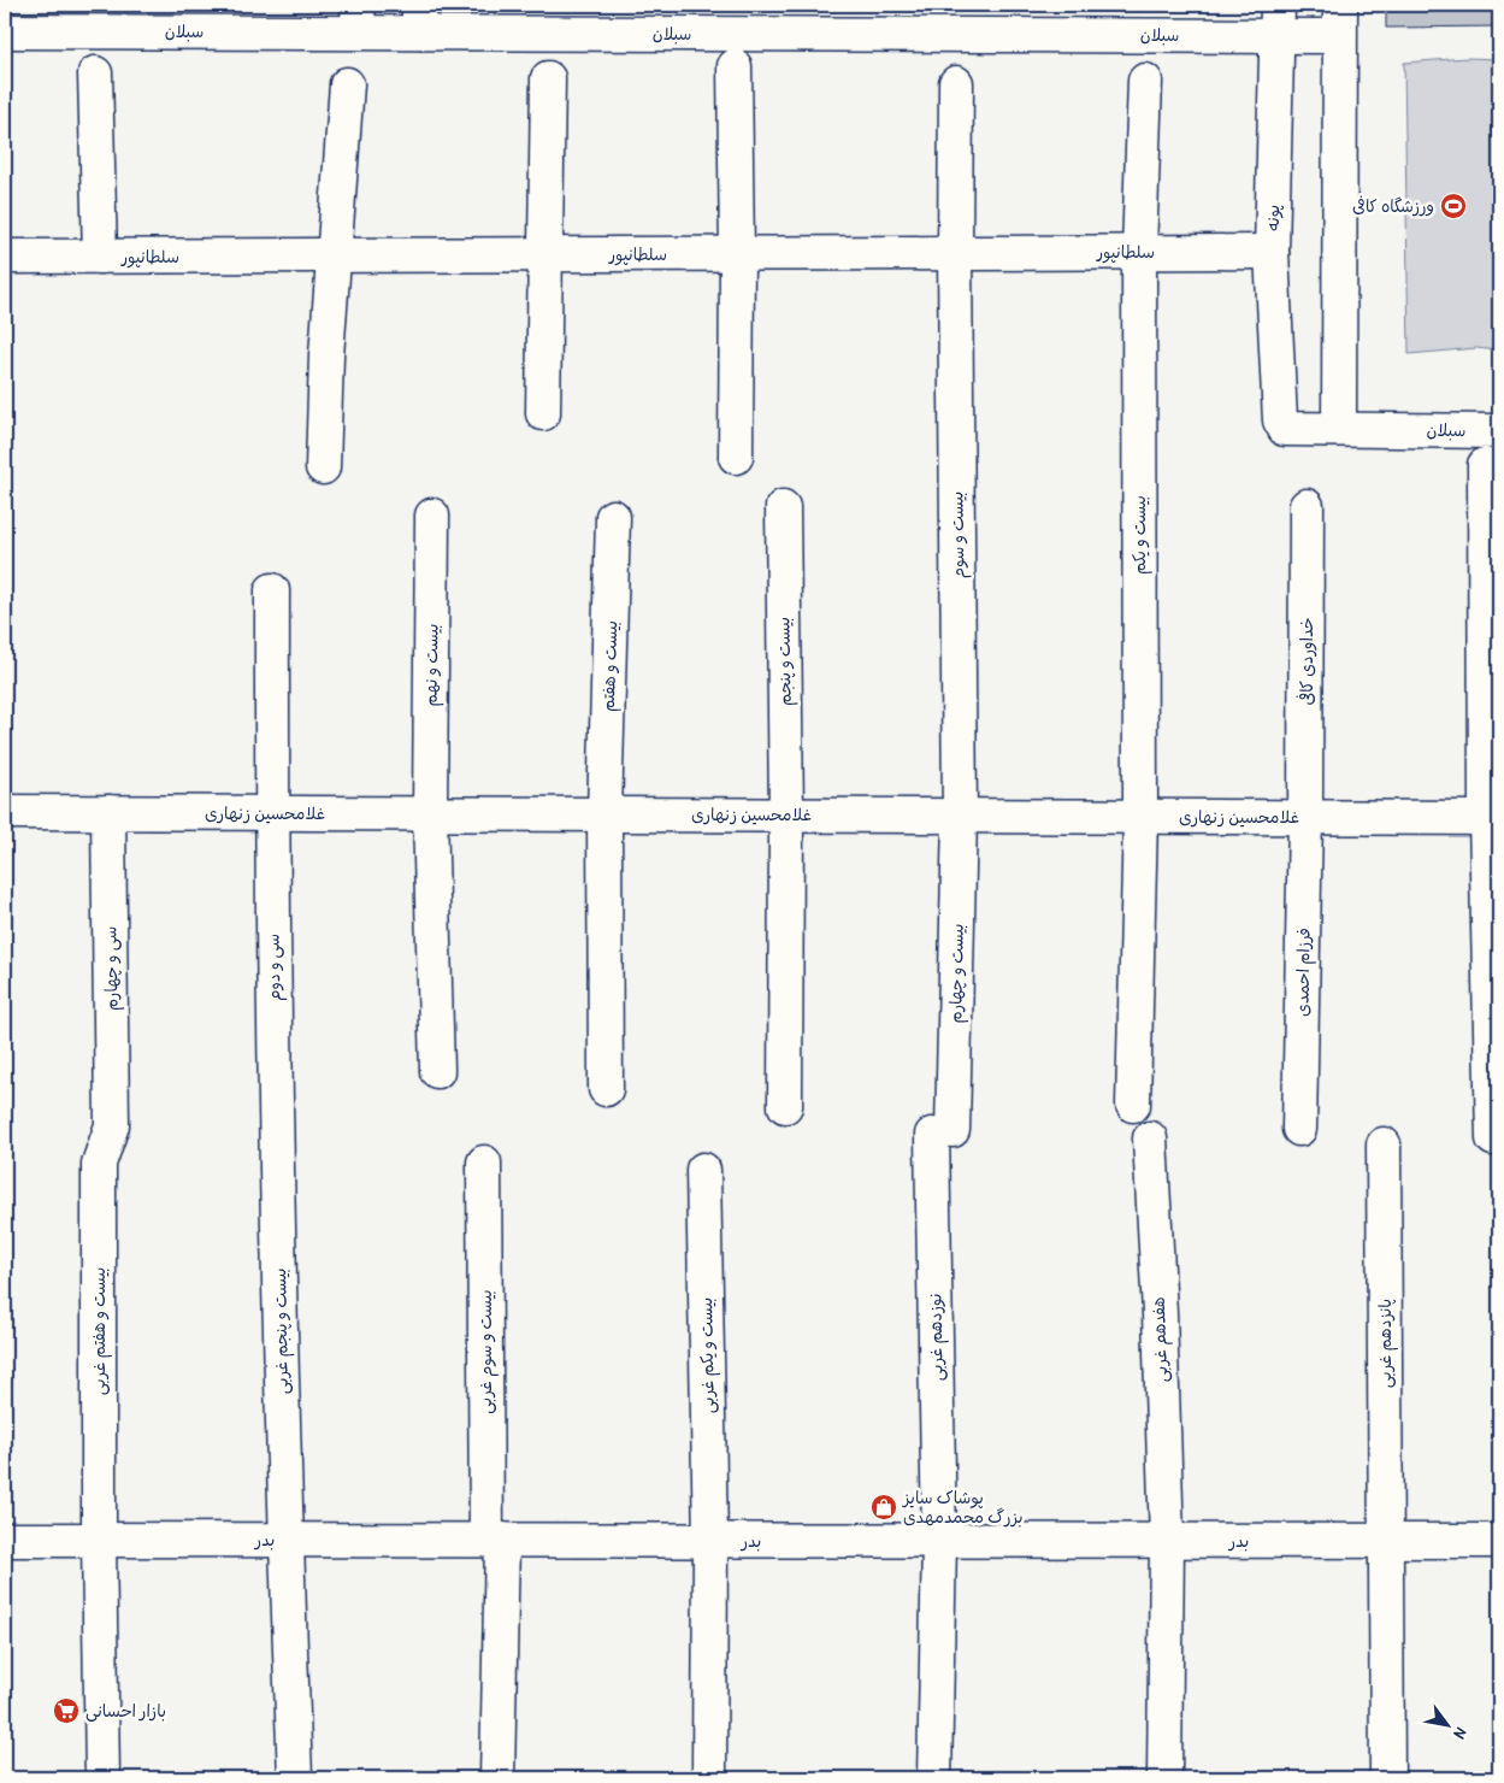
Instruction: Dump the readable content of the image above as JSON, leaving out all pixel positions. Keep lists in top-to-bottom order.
{
  "streets": {
    "street": [
      "سبلان",
      "پونه",
      "سلطانپور",
      "بیست و سوم",
      "بیست و یکم",
      "بیست و پنجم",
      "خداوردی کافی",
      "بیست و نهم",
      "بیست و هفتم",
      "غلامحسین زنهاری",
      "سی و دوم",
      "سی و چهارم",
      "فرزام احمدی",
      "بیست و چهارم",
      "بیست و هفتم غربی",
      "بیست و پنجم غربی",
      "نوزدهم غربی",
      "هفدهم غربی",
      "پانزدهم غربی",
      "بیست و سوم غربی",
      "بیست و یکم غربی",
      "بدر"
    ]
  },
  "crossings": [
    ["سبلان", "پونه"],
    ["پونه", "سلطانپور"],
    ["سلطانپور", "بیست و سوم"],
    ["سلطانپور", "بیست و یکم"],
    ["بیست و سوم", "غلامحسین زنهاری"],
    ["بیست و سوم", "بیست و چهارم"],
    ["بیست و یکم", "غلامحسین زنهاری"],
    ["بیست و پنجم", "غلامحسین زنهاری"],
    ["خداوردی کافی", "غلامحسین زنهاری"],
    ["خداوردی کافی", "فرزام احمدی"],
    ["بیست و نهم", "غلامحسین زنهاری"],
    ["بیست و هفتم", "غلامحسین زنهاری"],
    ["غلامحسین زنهاری", "سی و دوم"],
    ["غلامحسین زنهاری", "سی و چهارم"],
    ["غلامحسین زنهاری", "فرزام احمدی"],
    ["غلامحسین زنهاری", "بیست و چهارم"],
    ["سی و دوم", "بیست و پنجم غربی"],
    ["سی و چهارم", "بیست و هفتم غربی"],
    ["بیست و چهارم", "نوزدهم غربی"],
    ["بیست و هفتم غربی", "بدر"],
    ["بیست و پنجم غربی", "بدر"],
    ["نوزدهم غربی", "بدر"],
    ["هفدهم غربی", "بدر"],
    ["پانزدهم غربی", "بدر"],
    ["بیست و سوم غربی", "بدر"],
    ["بیست و یکم غربی", "بدر"]
  ],
  "places": {
    "sports": ["ورزشگاه کافی"],
    "shop": ["پوشاک سایز بزرگ محمدمهدی"],
    "supermarket": ["بازار احسانی"]
  },
  "north": "bottom right"
}
